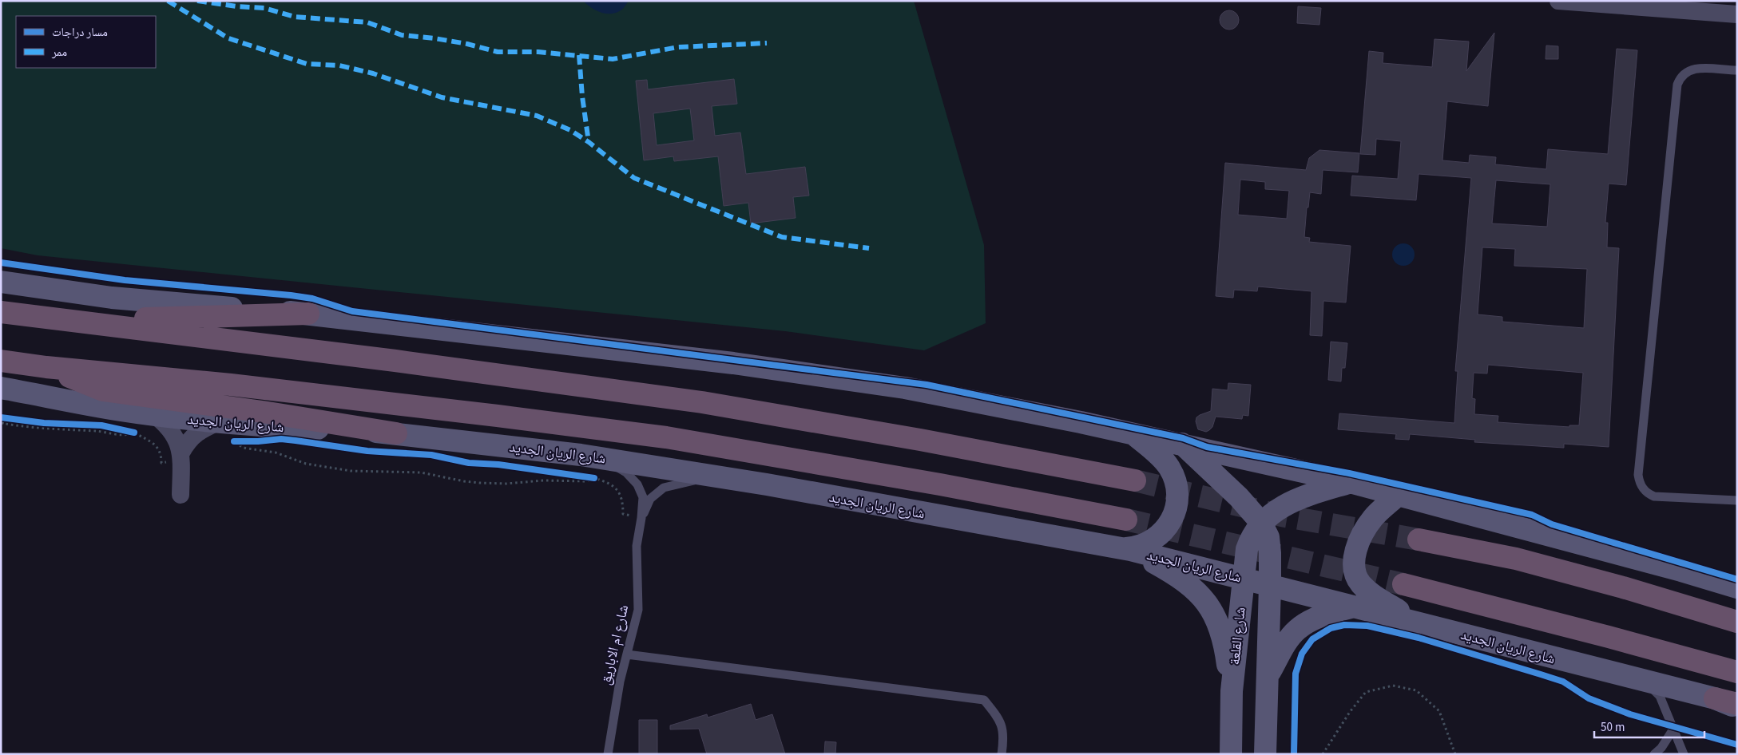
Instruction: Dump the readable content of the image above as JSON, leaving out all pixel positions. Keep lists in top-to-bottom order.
{
  "streets": {
    "highway": ["شارع الريان الجديد"],
    "main road": ["شارع القلعة"],
    "lane": ["شارع ام الاباريق"]
  },
  "crossings": [
    ["شارع الريان الجديد", "شارع القلعة"],
    ["شارع الريان الجديد", "شارع ام الاباريق"]
  ],
  "legend": ["مسار دراجات", "ممر"],
  "scale_bar": "50 m"
}
